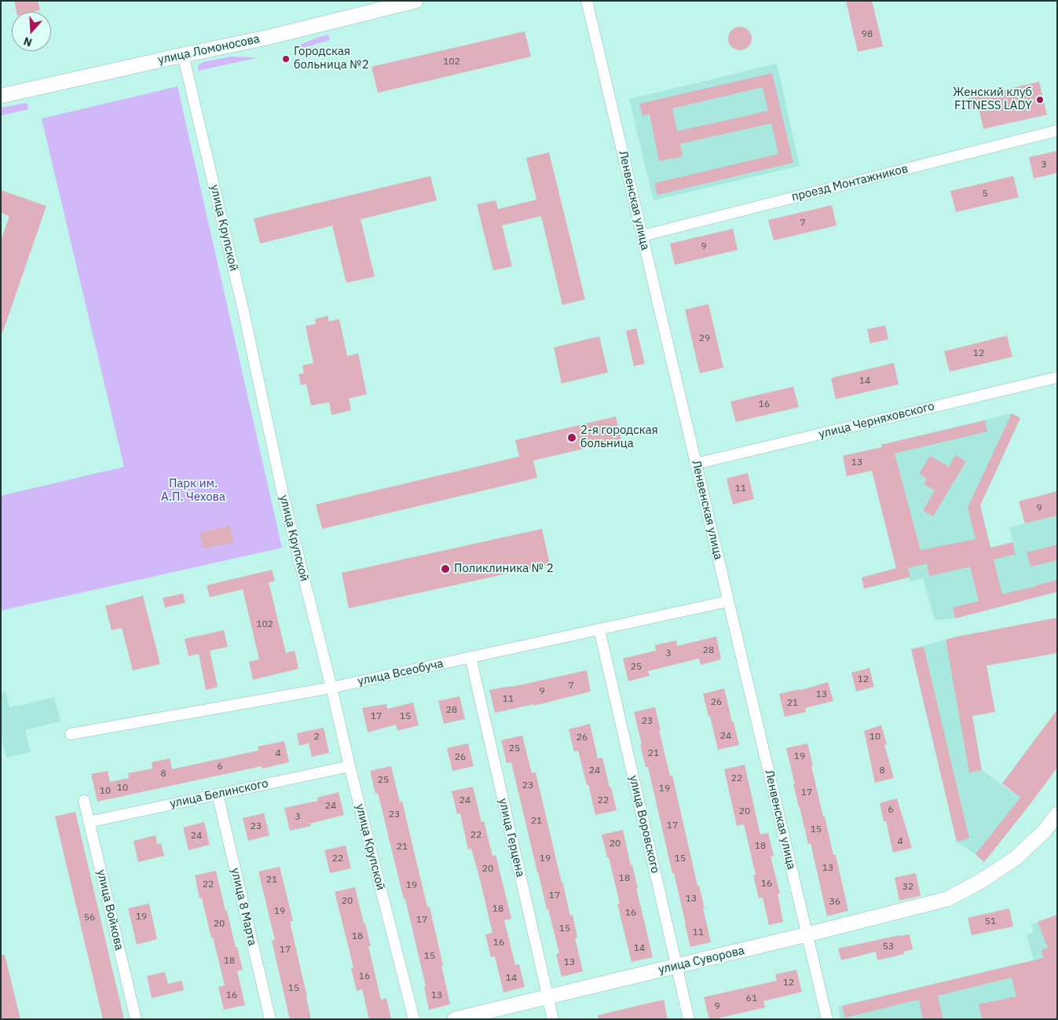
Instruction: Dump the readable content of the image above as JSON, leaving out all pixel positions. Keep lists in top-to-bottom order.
{
  "streets": {
    "street": [
      "улица Ломоносова",
      "проезд Монтажников",
      "Ленвенская улица",
      "улица Крупской",
      "улица Черняховского",
      "улица Всеобуча",
      "улица Белинского",
      "улица Воровского",
      "улица Герцена",
      "улица 8 Марта",
      "улица Войкова",
      "улица Суворова"
    ]
  },
  "crossings": [
    ["улица Ломоносова", "улица Крупской"],
    ["проезд Монтажников", "Ленвенская улица"],
    ["Ленвенская улица", "улица Черняховского"],
    ["Ленвенская улица", "улица Всеобуча"],
    ["Ленвенская улица", "улица Суворова"],
    ["улица Крупской", "улица Всеобуча"],
    ["улица Крупской", "улица Белинского"],
    ["улица Всеобуча", "улица Воровского"],
    ["улица Всеобуча", "улица Герцена"],
    ["улица Белинского", "улица 8 Марта"],
    ["улица Белинского", "улица Войкова"],
    ["улица Воровского", "улица Суворова"],
    ["улица Герцена", "улица Суворова"]
  ],
  "parks": ["Парк им. А.П. Чехова"],
  "places": [
    "Городская больница №2",
    "Женский клуб FITNESS LADY",
    "2-я городская больница",
    "Поликлиника № 2"
  ],
  "house_numbers": [
    "98",
    "102",
    "3",
    "5",
    "7",
    "9",
    "29",
    "12",
    "14",
    "16",
    "13",
    "11",
    "9",
    "102",
    "28",
    "3",
    "25",
    "12",
    "7",
    "9",
    "13",
    "11",
    "26",
    "21",
    "28",
    "17",
    "15",
    "23",
    "24",
    "2",
    "10",
    "26",
    "25",
    "4",
    "21",
    "19",
    "26",
    "6",
    "24",
    "8",
    "8",
    "22",
    "25",
    "23",
    "10",
    "19",
    "10",
    "17",
    "24",
    "22",
    "24",
    "6",
    "20",
    "23",
    "3",
    "21",
    "17",
    "23",
    "15",
    "22",
    "24",
    "4",
    "20",
    "18",
    "21",
    "22",
    "19",
    "15",
    "13",
    "20",
    "18",
    "21",
    "16",
    "22",
    "19",
    "32",
    "17",
    "13",
    "20",
    "36",
    "18",
    "19",
    "16",
    "19",
    "56",
    "17",
    "51",
    "20",
    "15",
    "11",
    "18",
    "16",
    "53",
    "14",
    "17",
    "15",
    "18",
    "13",
    "16",
    "14",
    "12",
    "15",
    "16",
    "13",
    "61",
    "9"
  ],
  "north": "bottom"
}
